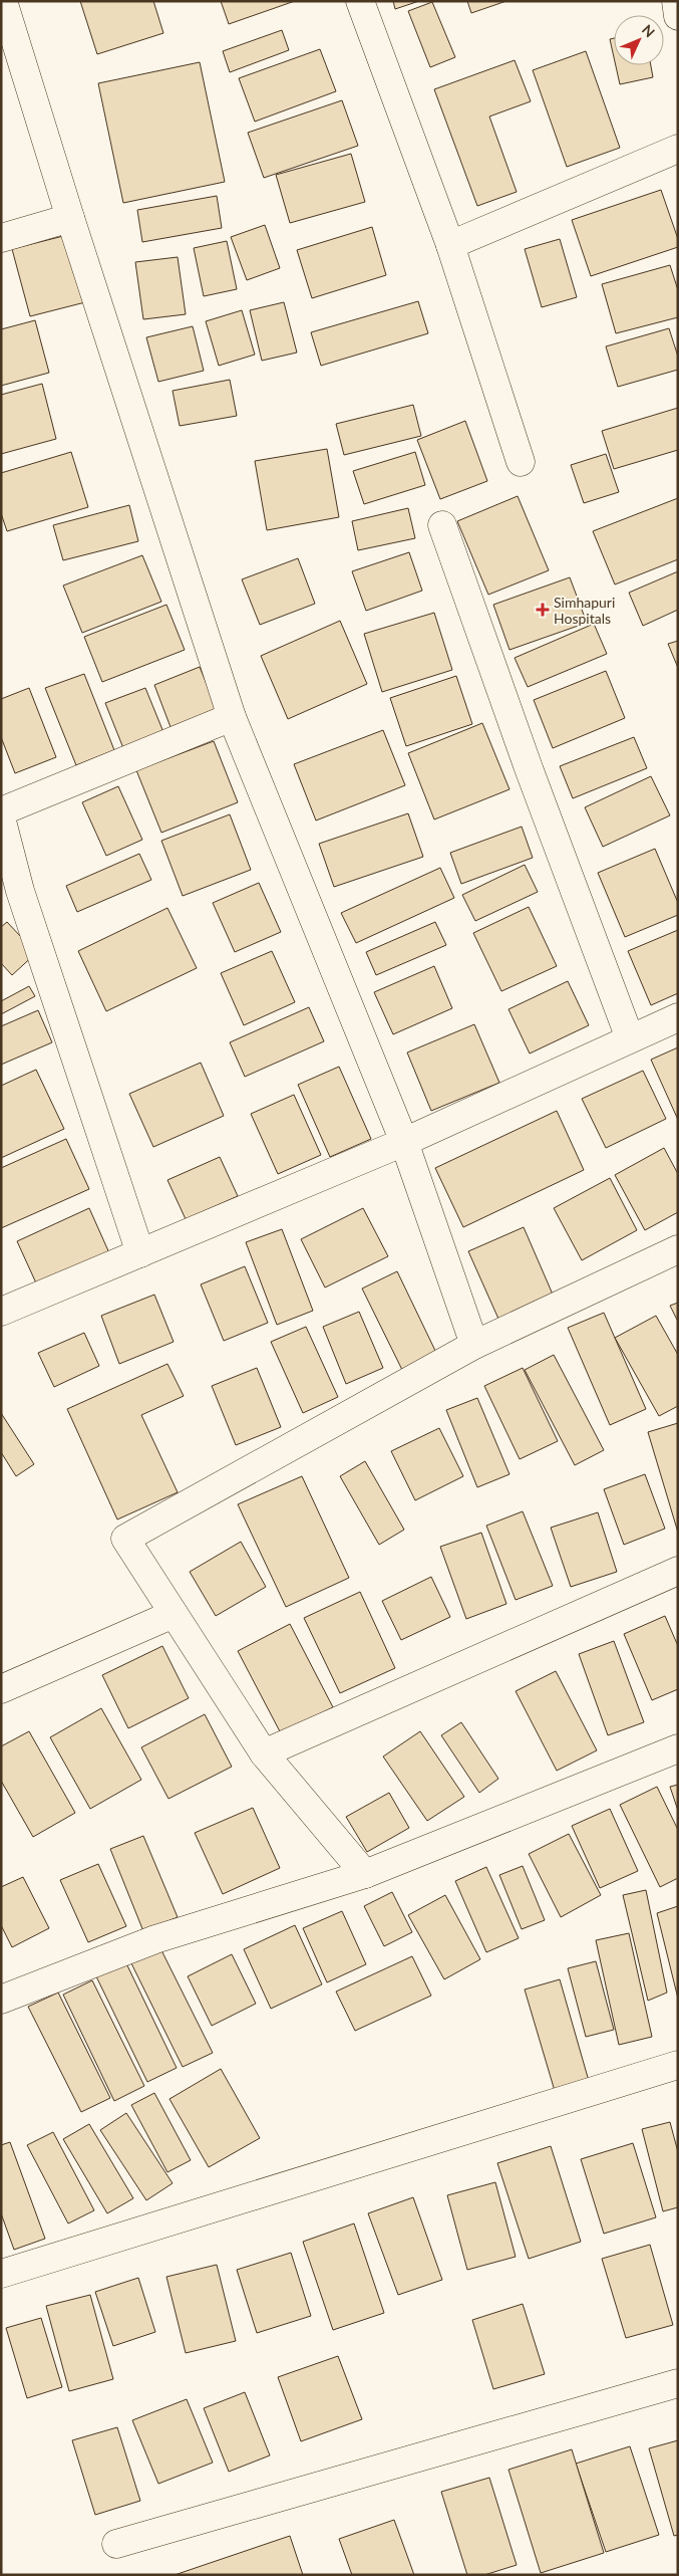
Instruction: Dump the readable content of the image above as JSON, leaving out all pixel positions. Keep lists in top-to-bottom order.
{
  "places": {
    "health": ["Simhapuri Hospitals"]
  },
  "north": "top right"
}
